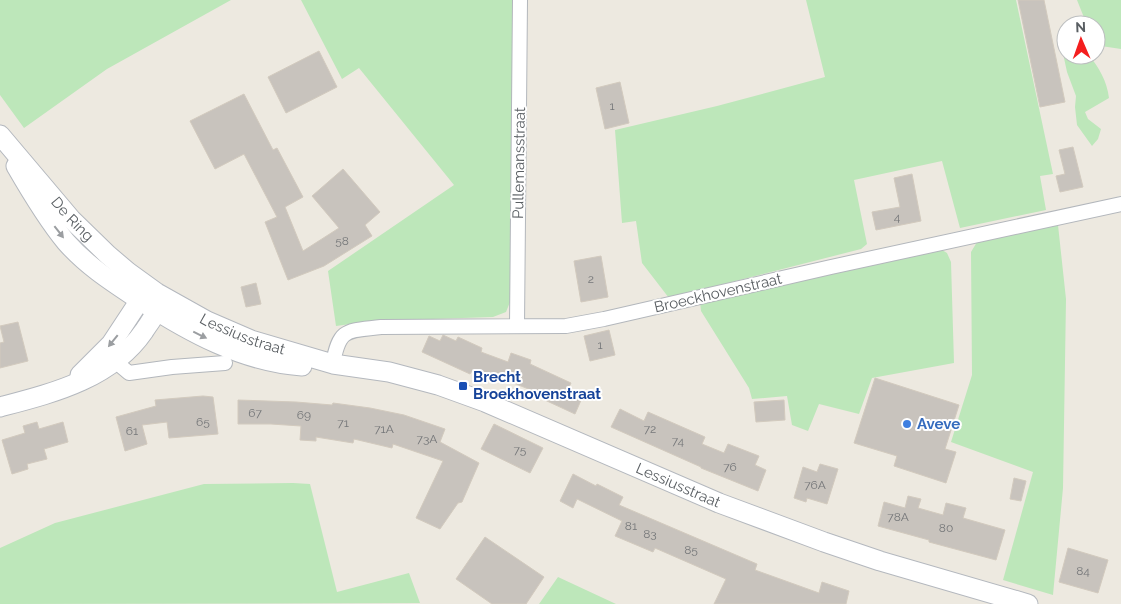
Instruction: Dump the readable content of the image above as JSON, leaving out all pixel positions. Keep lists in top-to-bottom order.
{
  "streets": {
    "main road": ["De Ring", "Lessiusstraat"],
    "street": ["Pullemansstraat", "Broeckhovenstraat"]
  },
  "crossings": [
    ["Pullemansstraat", "Broeckhovenstraat"],
    ["De Ring", "Lessiusstraat"],
    ["Broeckhovenstraat", "Lessiusstraat"]
  ],
  "places": {
    "transit": ["Brecht Broekhovenstraat"],
    "other": ["Aveve"]
  },
  "house_numbers": [
    "1",
    "4",
    "58",
    "2",
    "1",
    "67",
    "69",
    "65",
    "71",
    "71A",
    "72",
    "61",
    "73A",
    "74",
    "75",
    "76",
    "76A",
    "78A",
    "81",
    "80",
    "83",
    "85",
    "84"
  ],
  "north": "top"
}
